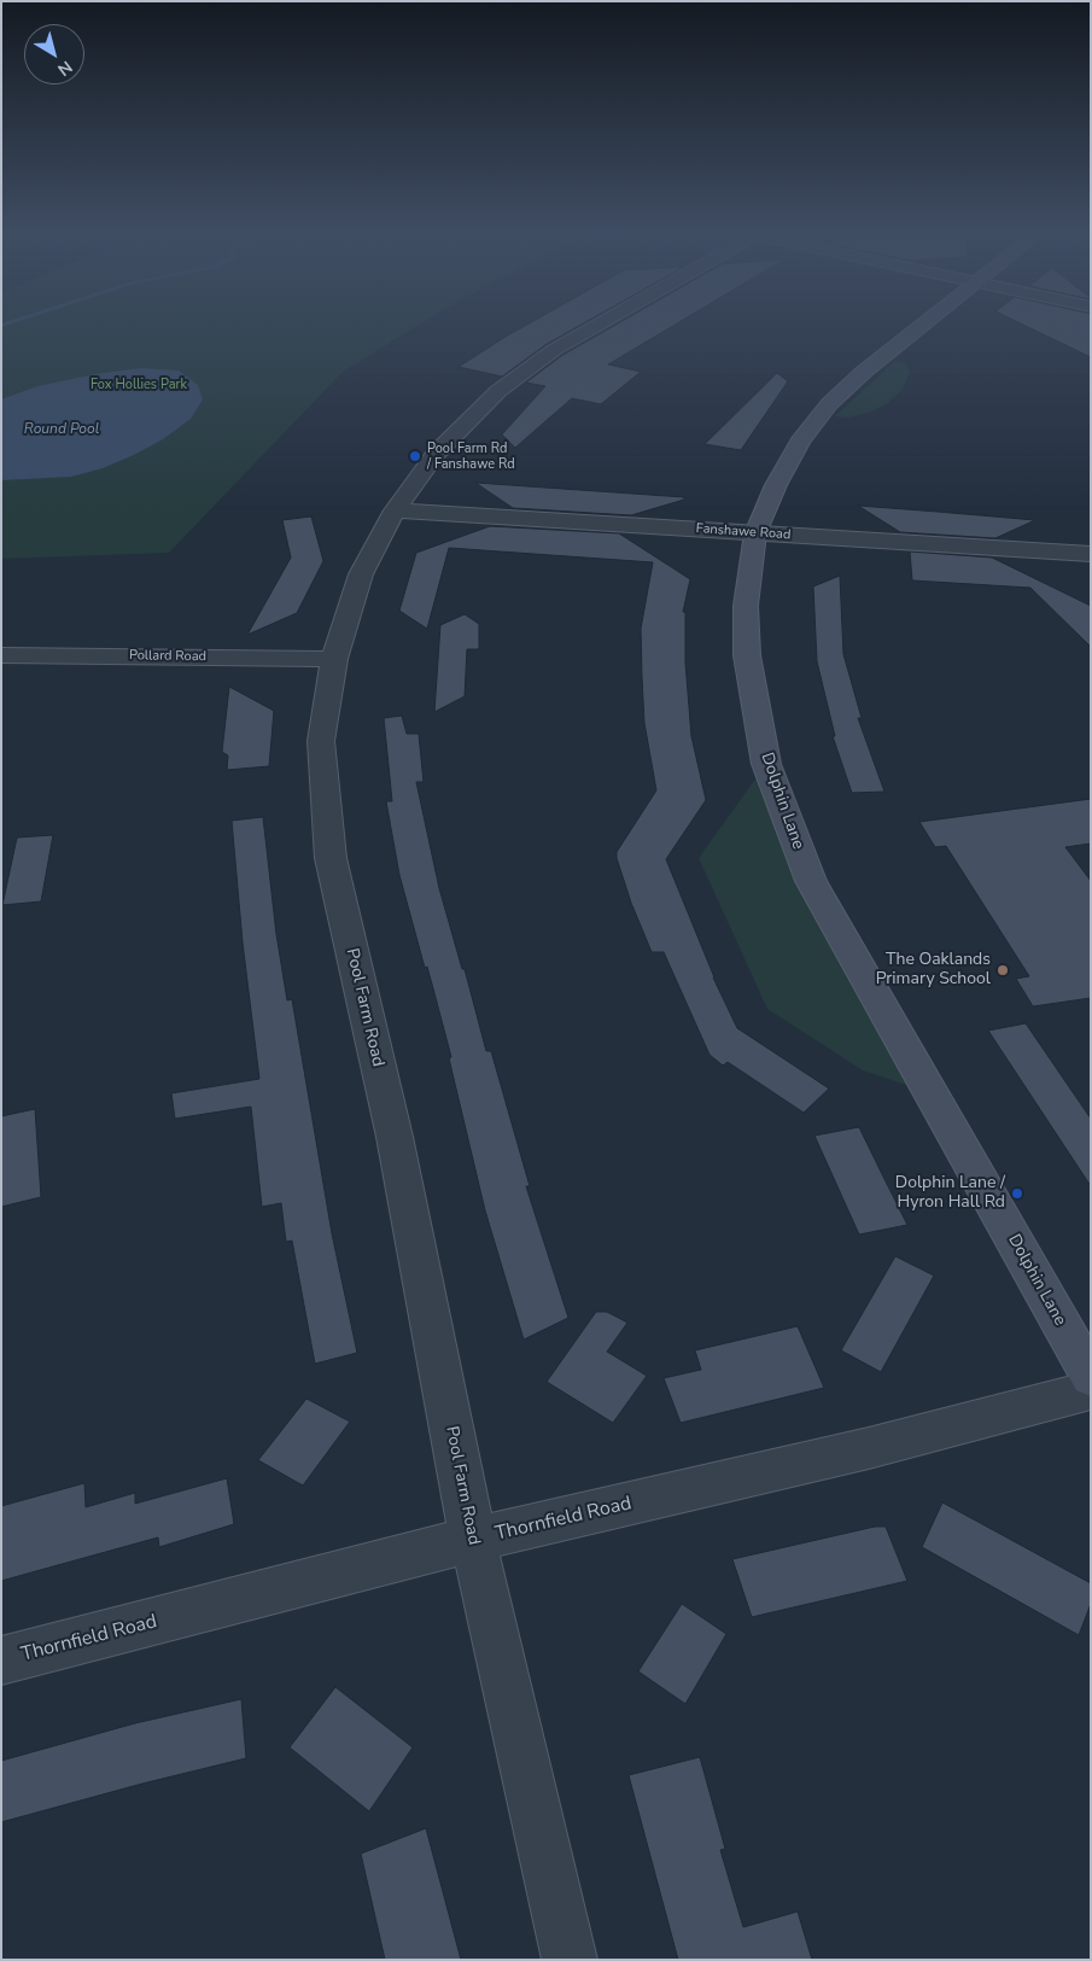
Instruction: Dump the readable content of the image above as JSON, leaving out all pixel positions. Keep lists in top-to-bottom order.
{
  "streets": {
    "street": [
      "Fanshawe Road",
      "Pollard Road",
      "Dolphin Lane",
      "Pool Farm Road",
      "Thornfield Road"
    ]
  },
  "crossings": [
    ["Fanshawe Road", "Dolphin Lane"],
    ["Fanshawe Road", "Pool Farm Road"],
    ["Pollard Road", "Pool Farm Road"],
    ["Pool Farm Road", "Thornfield Road"]
  ],
  "water": ["Round Pool"],
  "parks": ["Fox Hollies Park"],
  "places": ["Pool Farm Rd / Fanshawe Rd", "The Oaklands Primary School", "Dolphin Lane / Hyron Hall Rd"],
  "north": "bottom right"
}
